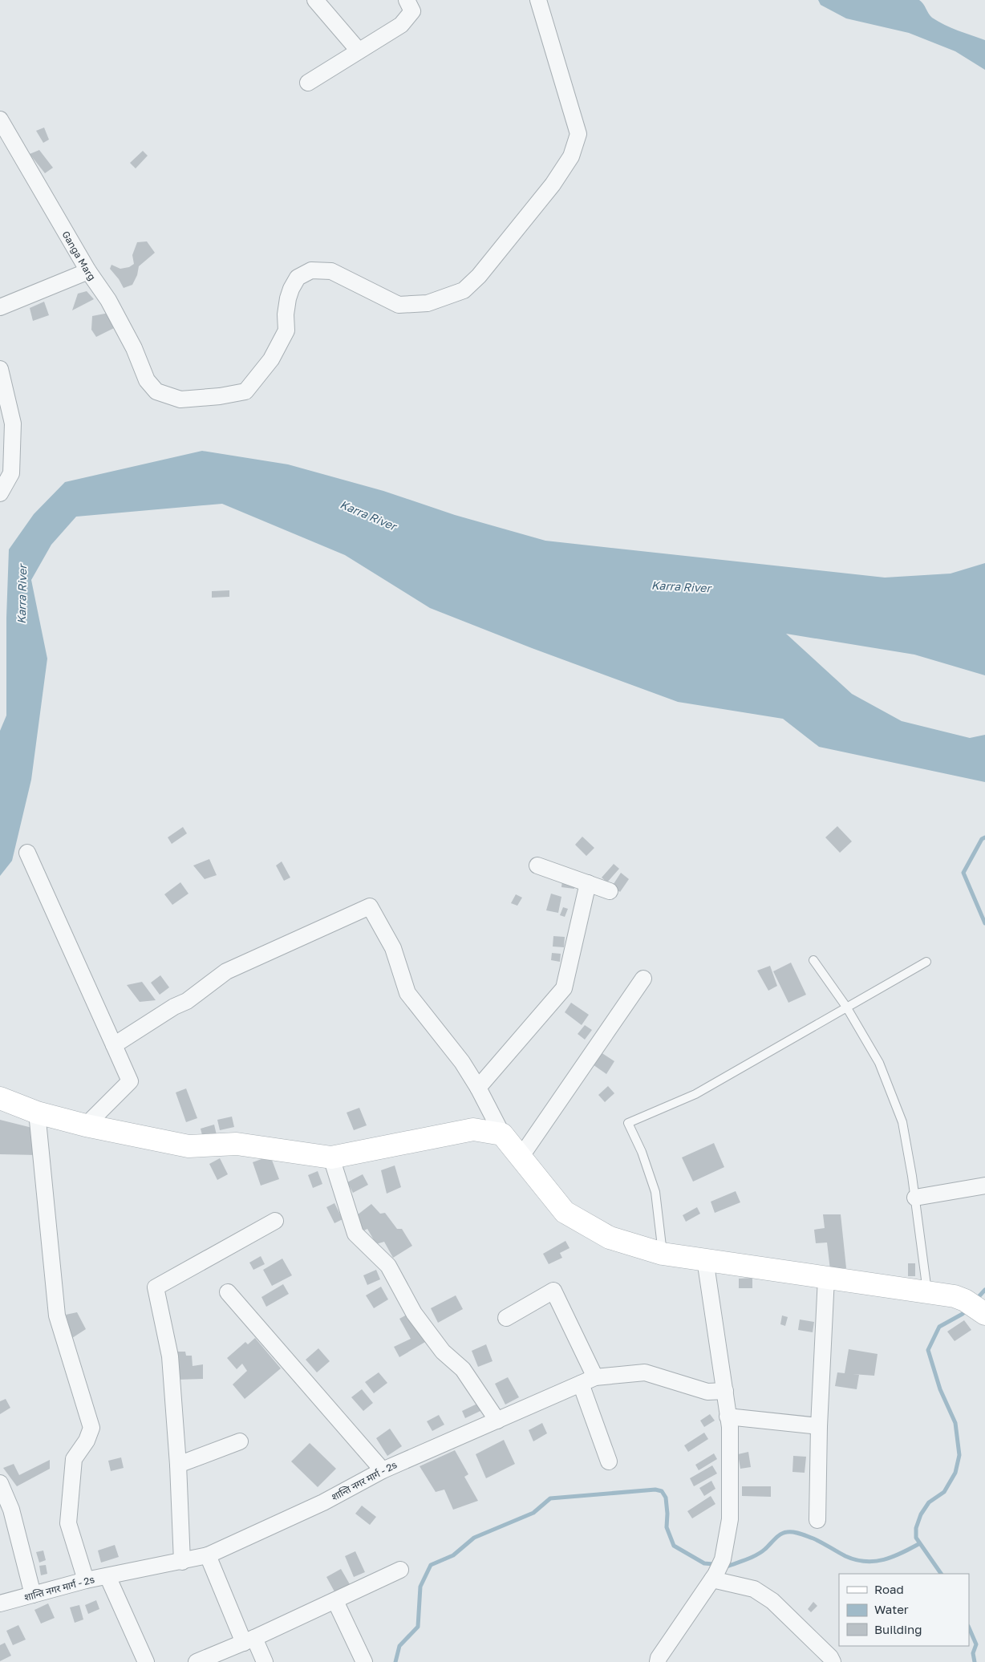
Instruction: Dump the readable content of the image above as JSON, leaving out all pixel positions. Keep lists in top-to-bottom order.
{
  "streets": {
    "street": ["Ganga Marg", "शान्ति नगर मार्ग - 2s"]
  },
  "water": ["Karra River"],
  "legend": ["Road", "Water", "Building"]
}
